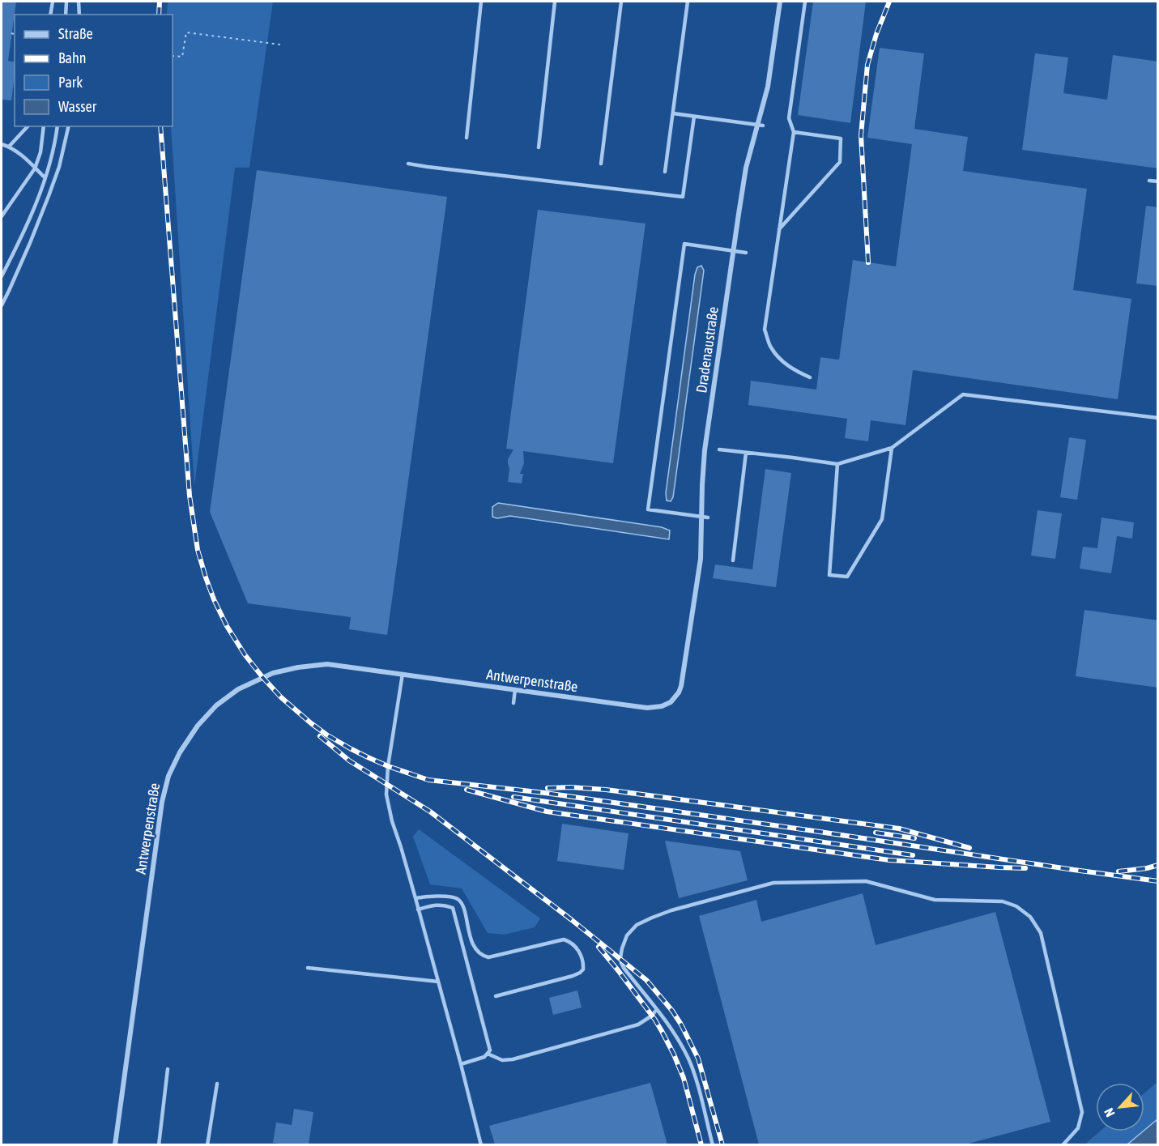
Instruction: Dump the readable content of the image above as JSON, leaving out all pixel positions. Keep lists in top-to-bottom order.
{
  "streets": {
    "street": ["Dradenaustraße", "Antwerpenstraße"]
  },
  "crossings": [
    ["Dradenaustraße", "Antwerpenstraße"]
  ],
  "legend": [
    "Straße",
    "Bahn",
    "Park",
    "Wasser"
  ],
  "north": "bottom left"
}
